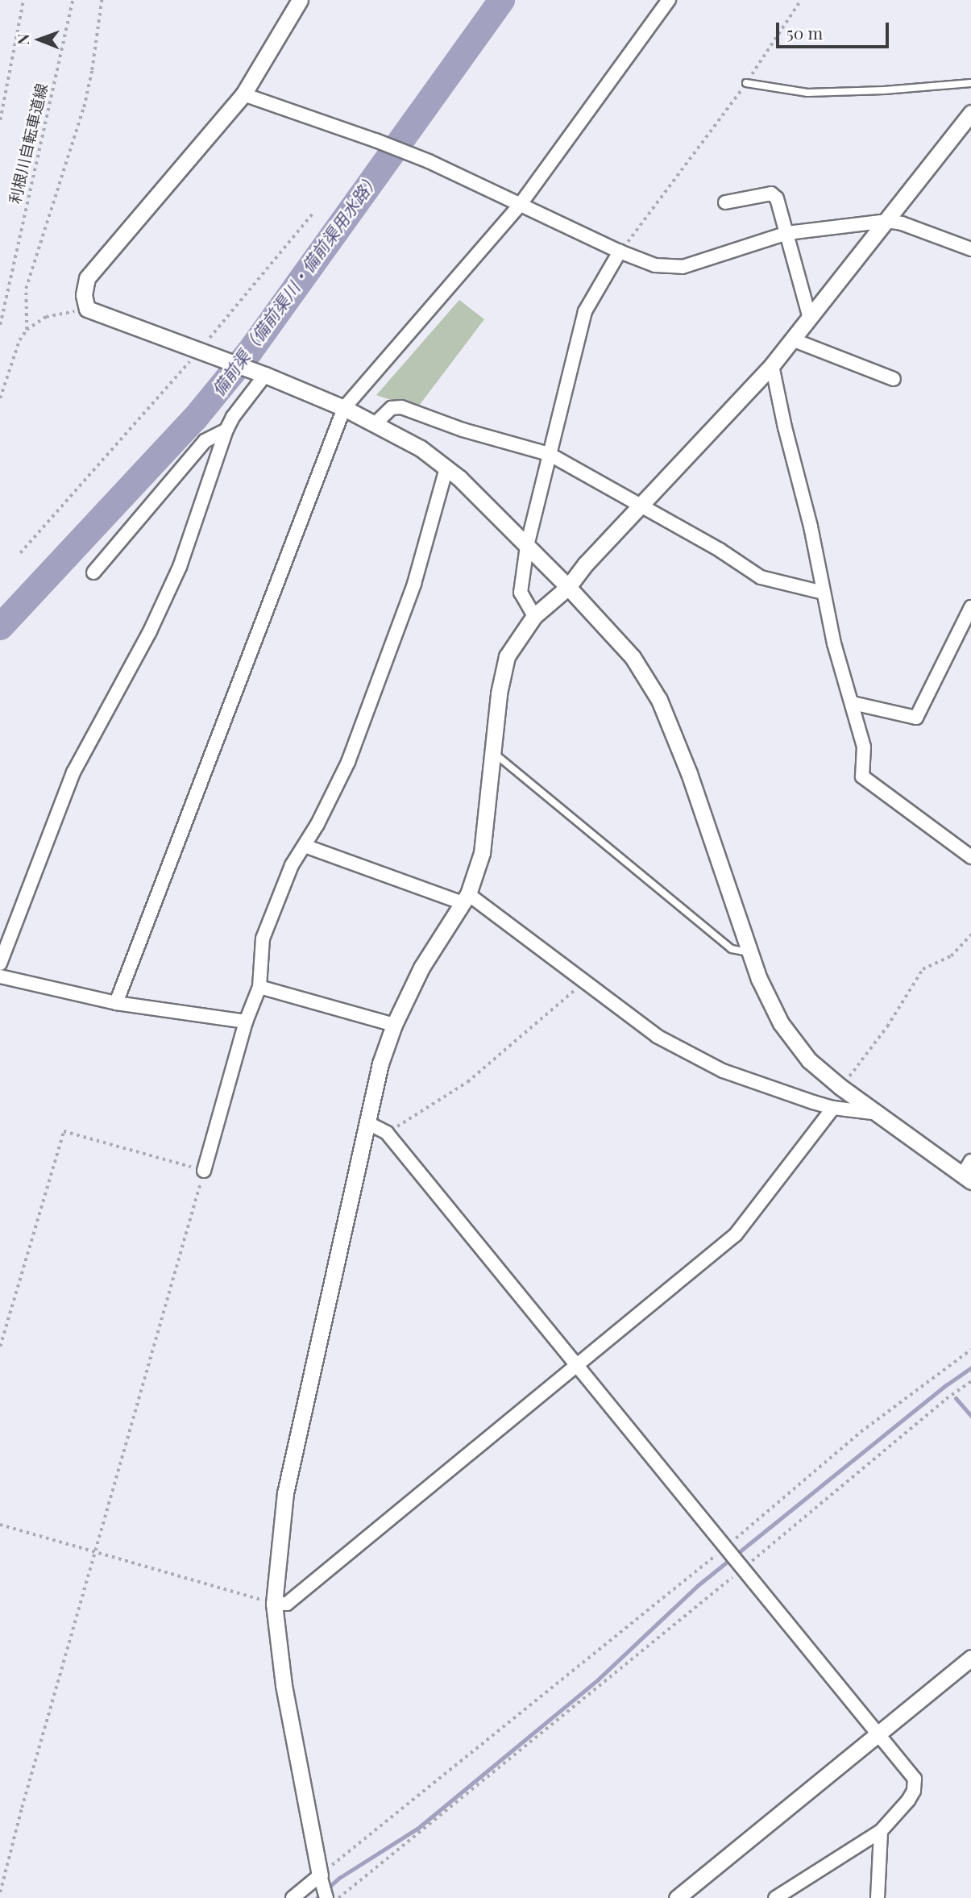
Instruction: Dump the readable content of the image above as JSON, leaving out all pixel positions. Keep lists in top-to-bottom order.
{
  "streets": {
    "path": ["利根川自転車道線"]
  },
  "water": ["備前渠（備前渠川・備前渠用水路）"],
  "scale_bar": "50 m",
  "north": "left"
}
